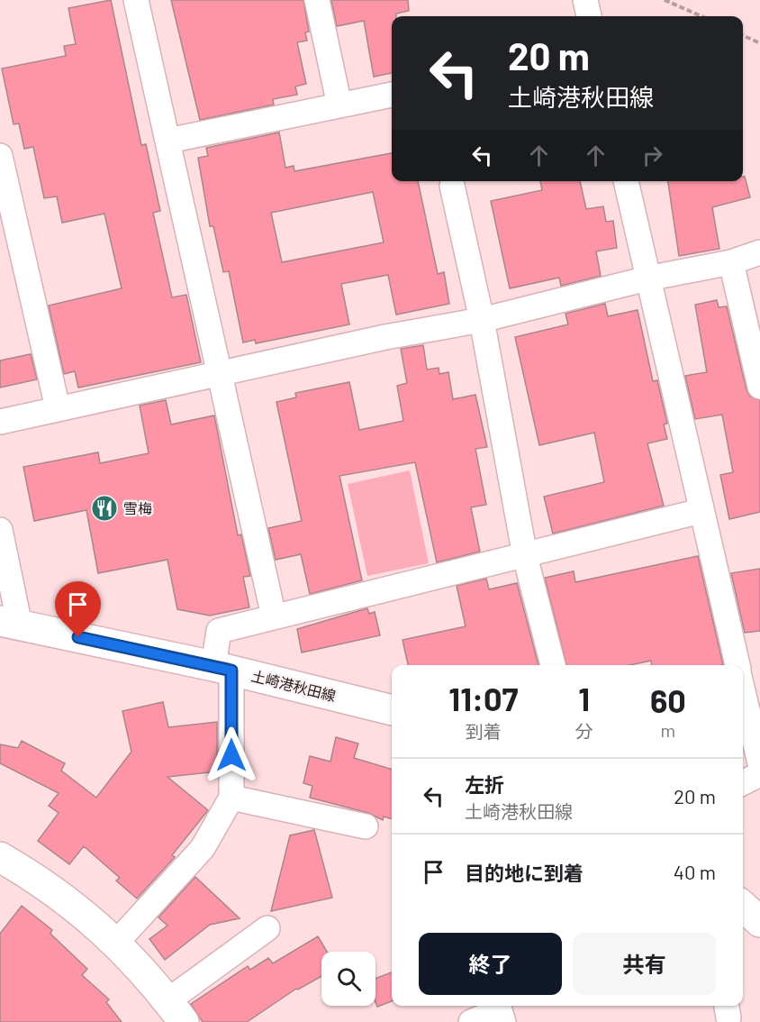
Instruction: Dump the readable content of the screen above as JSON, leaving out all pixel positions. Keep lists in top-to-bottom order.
{
  "streets": {
    "main road": ["土崎港秋田線"]
  },
  "places": {
    "restaurant": ["雪梅"]
  },
  "page": {
    "turn": ["20 m", "土崎港秋田線"],
    "eta": [
      "11:07",
      "到着",
      "1",
      "分",
      "60",
      "m"
    ],
    "list": [
      {
        "name": "左折",
        "note": "土崎港秋田線",
        "value": "20 m"
      },
      {
        "name": "目的地に到着",
        "value": "40 m"
      }
    ],
    "buttons": ["終了", "共有"]
  }
}
